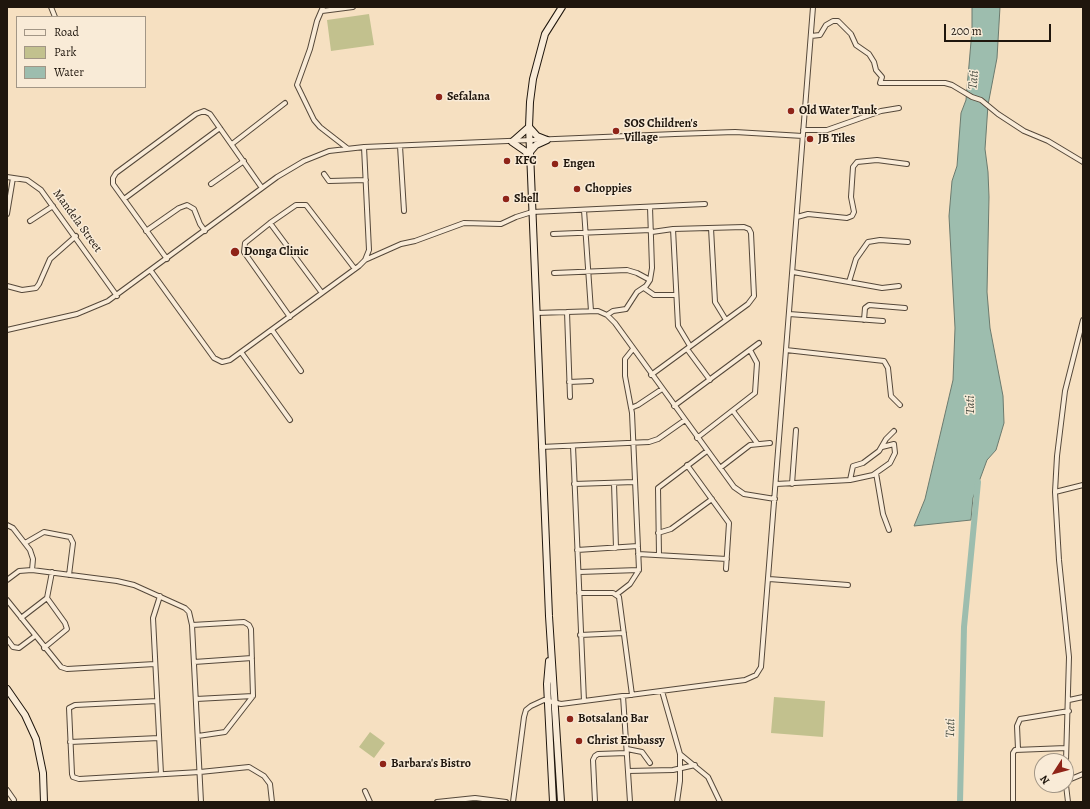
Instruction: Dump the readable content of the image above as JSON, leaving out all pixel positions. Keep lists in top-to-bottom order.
{
  "streets": {
    "street": ["Mandela Street"]
  },
  "water": ["Tati"],
  "places": [
    "Sefalana",
    "Old Water Tank",
    "SOS Children's Village",
    "JB Tiles",
    "KFC",
    "Engen",
    "Choppies",
    "Shell",
    "Donga Clinic",
    "Botsalano Bar",
    "Christ Embassy",
    "Barbara's Bistro"
  ],
  "legend": ["Road", "Park", "Water"],
  "scale_bar": "200 m",
  "north": "bottom left"
}
